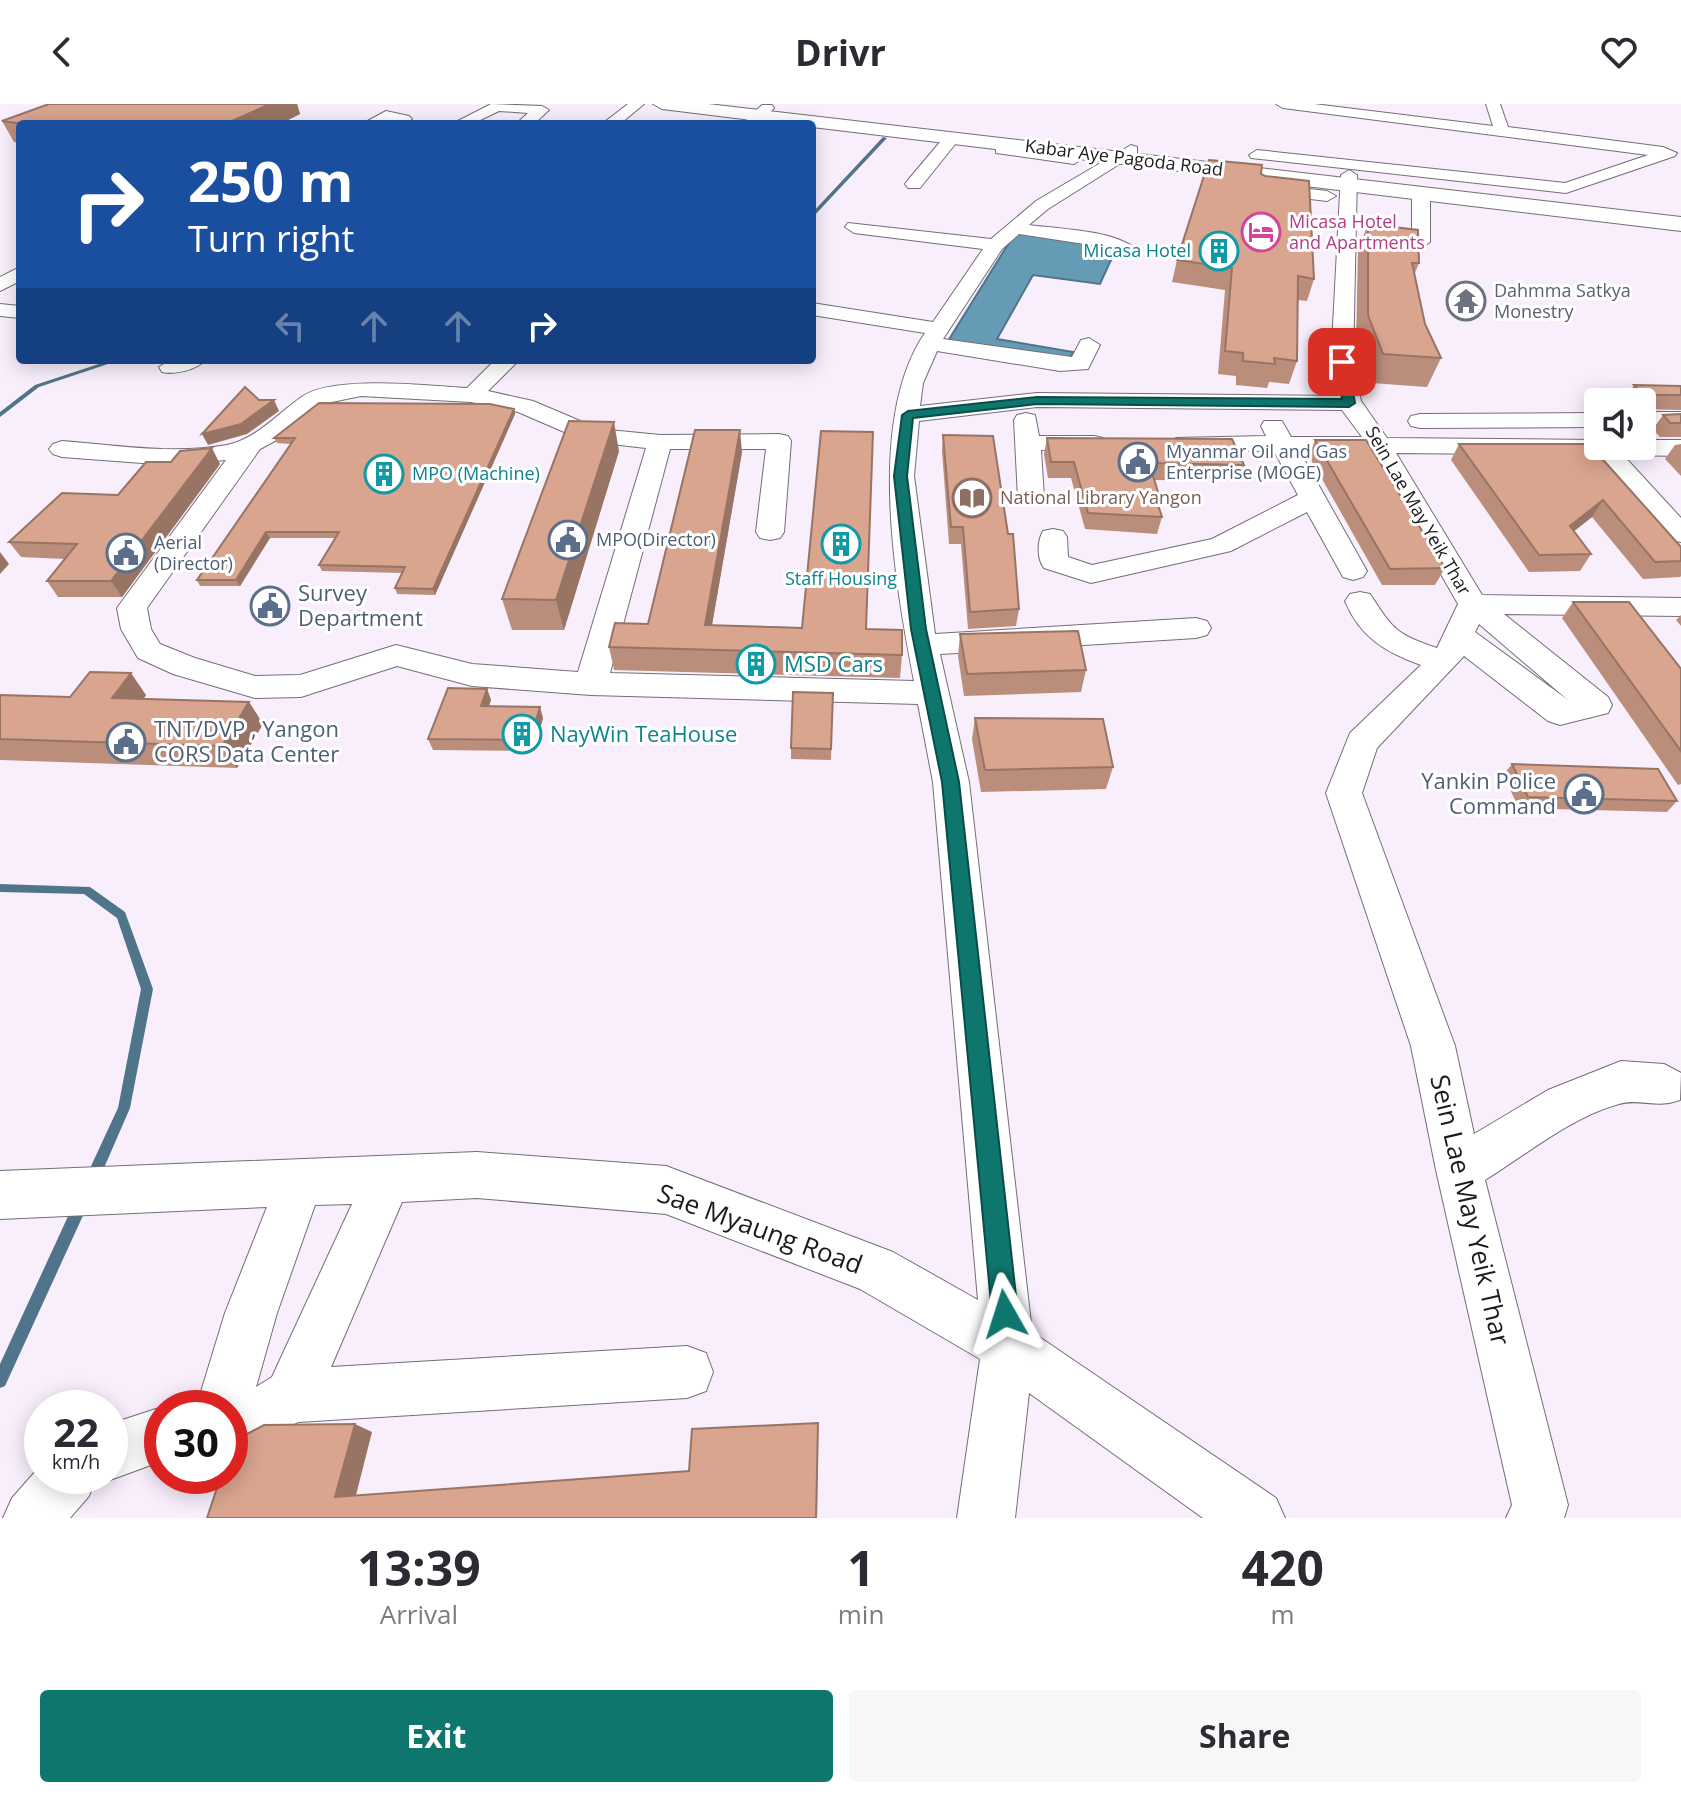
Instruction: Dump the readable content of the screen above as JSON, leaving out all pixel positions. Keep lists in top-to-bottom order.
{
  "streets": {
    "main road": ["Kabar Aye Pagoda Road"],
    "street": ["Sein Lae May Yeik Thar", "Sae Myaung Road"]
  },
  "crossings": [
    ["Kabar Aye Pagoda Road", "Sein Lae May Yeik Thar"]
  ],
  "places": {
    "hotel": ["Micasa Hotel and Apartments"],
    "building": [
      "Micasa Hotel",
      "MPO (Machine)",
      "Staff Housing",
      "MSD Cars",
      "NayWin TeaHouse"
    ],
    "temple": ["Dahmma Satkya Monestry"],
    "public building": [
      "Myanmar Oil and Gas Enterprise (MOGE)",
      "MPO(Director)",
      "Aerial (Director)",
      "Survey Department",
      "TNT/DVP , Yangon CORS Data Center",
      "Yankin Police Command"
    ],
    "library": ["National Library Yangon"]
  },
  "page": {
    "header": "Drivr",
    "turn": ["250 m", "Turn right"],
    "speed": "22 km/h",
    "limit": "30",
    "eta": [
      "13:39",
      "Arrival",
      "1",
      "min",
      "420",
      "m"
    ],
    "buttons": ["Exit", "Share"]
  }
}
